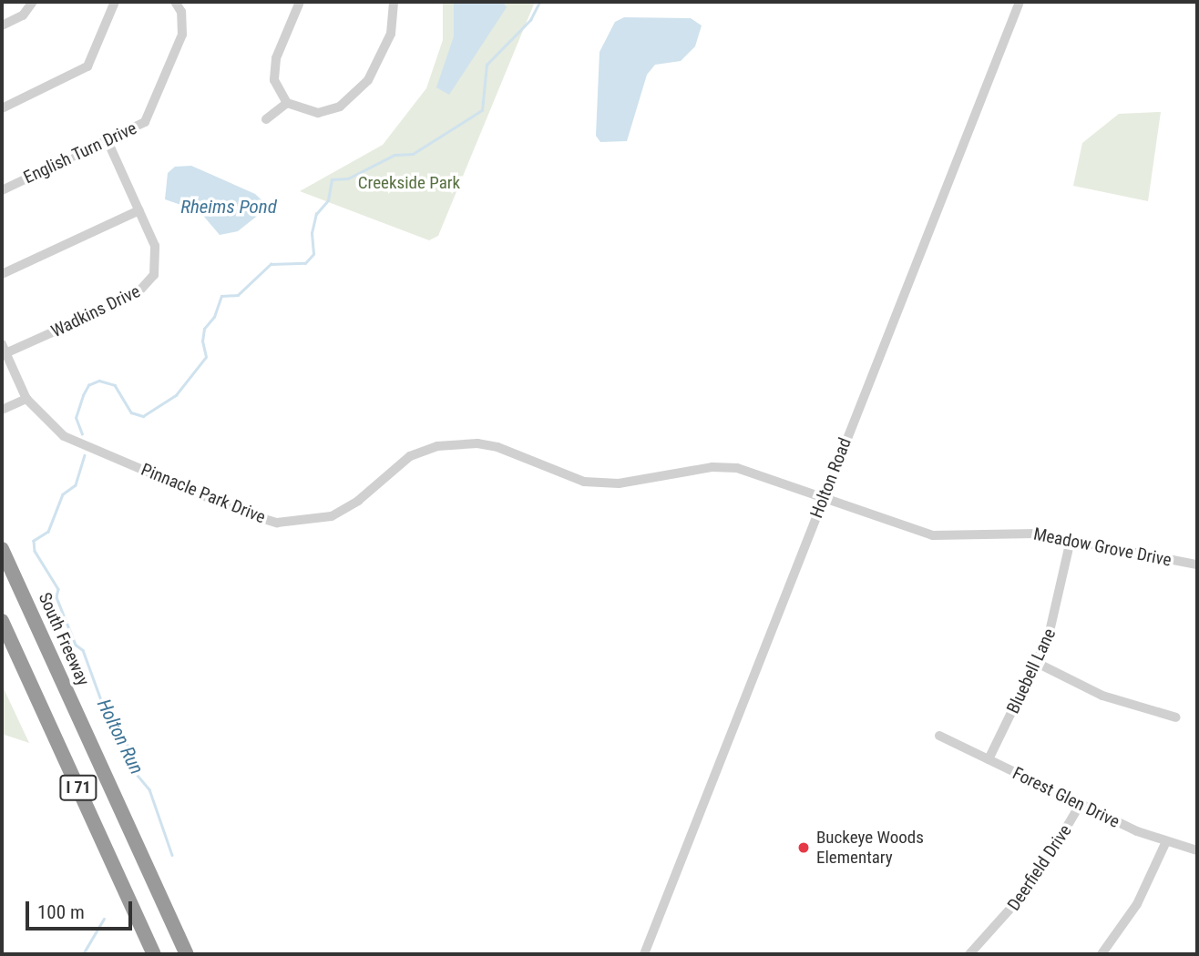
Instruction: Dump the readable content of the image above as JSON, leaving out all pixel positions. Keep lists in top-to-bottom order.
{
  "streets": {
    "highway": ["South Freeway", "I 71"],
    "street": [
      "English Turn Drive",
      "Wadkins Drive",
      "Holton Road",
      "Pinnacle Park Drive",
      "Meadow Grove Drive",
      "Bluebell Lane",
      "Forest Glen Drive",
      "Deerfield Drive"
    ]
  },
  "crossings": [
    ["English Turn Drive", "Wadkins Drive"],
    ["Holton Road", "Pinnacle Park Drive"],
    ["Holton Road", "Meadow Grove Drive"],
    ["Pinnacle Park Drive", "Meadow Grove Drive"],
    ["Meadow Grove Drive", "Bluebell Lane"],
    ["Bluebell Lane", "Forest Glen Drive"],
    ["Forest Glen Drive", "Deerfield Drive"]
  ],
  "water": ["Rheims Pond", "Holton Run"],
  "parks": ["Creekside Park"],
  "places": ["Buckeye Woods Elementary"],
  "scale_bar": "100 m"
}
